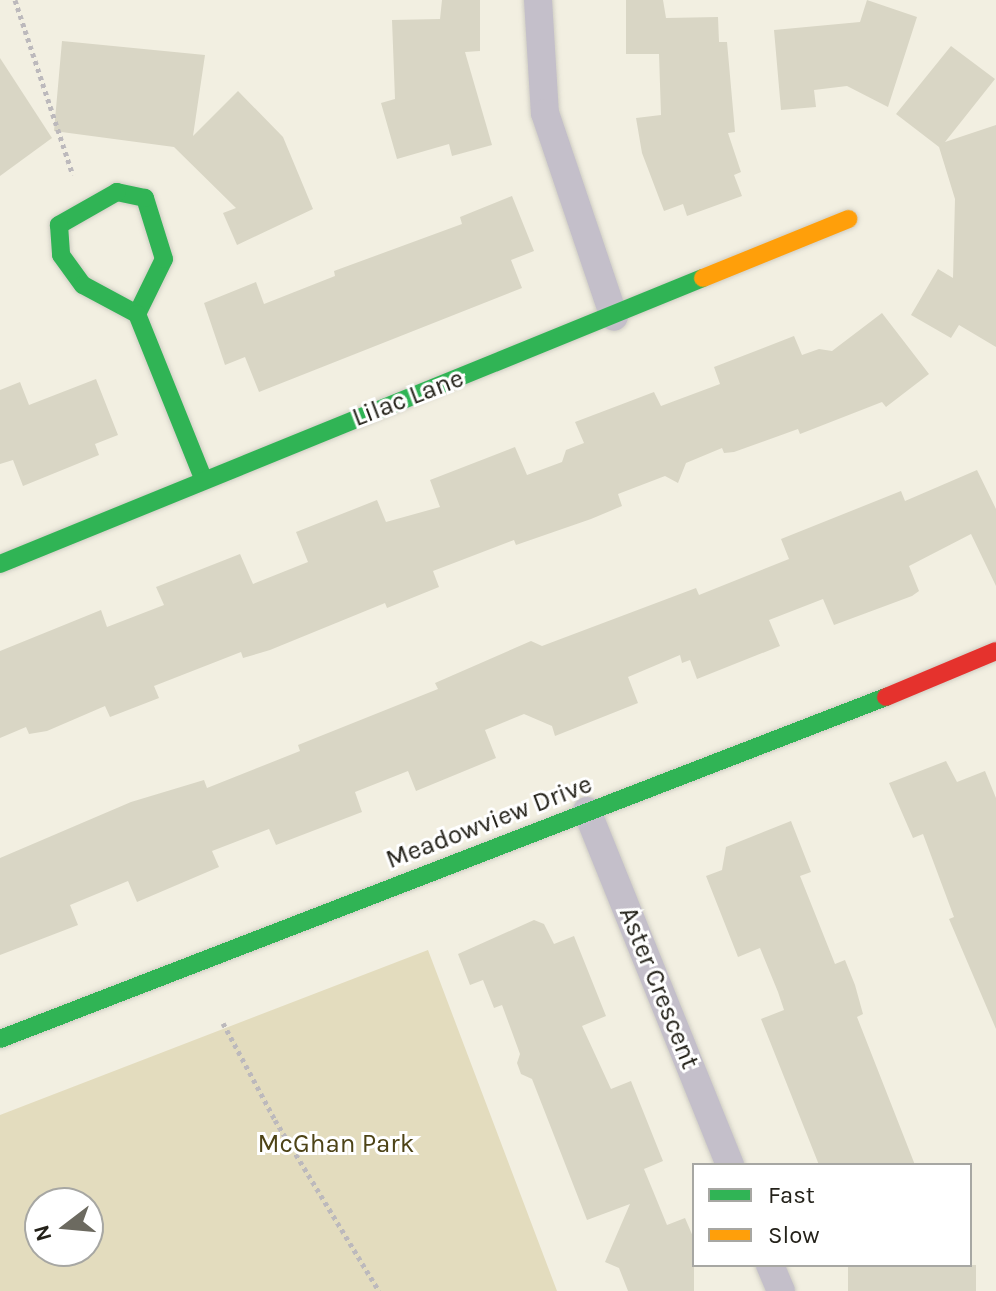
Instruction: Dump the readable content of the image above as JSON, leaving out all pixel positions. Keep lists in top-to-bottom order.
{
  "streets": {
    "street": ["Lilac Lane", "Meadowview Drive", "Aster Crescent"]
  },
  "crossings": [
    ["Meadowview Drive", "Aster Crescent"]
  ],
  "parks": ["McGhan Park"],
  "legend": ["Fast", "Slow"],
  "north": "left"
}
